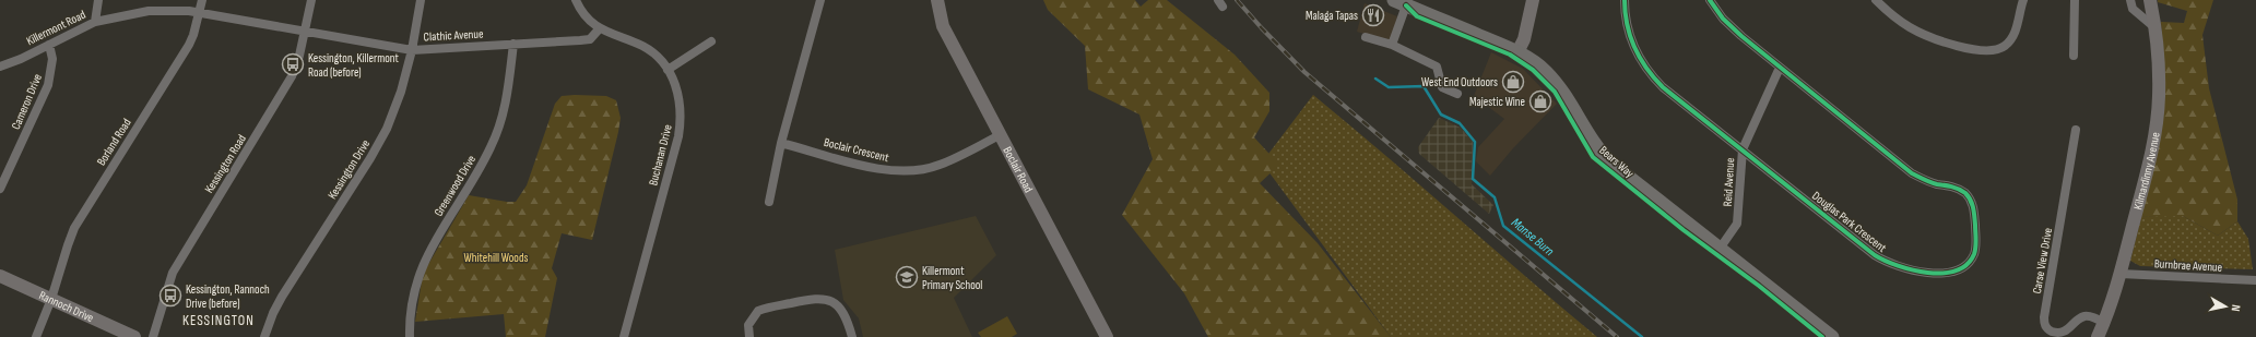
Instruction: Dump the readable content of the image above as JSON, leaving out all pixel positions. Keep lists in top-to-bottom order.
{
  "streets": {
    "street": [
      "Killermont Road",
      "Clathic Avenue",
      "Cameron Drive",
      "Borland Road",
      "Boclair Crescent",
      "Buchanan Drive",
      "Kessington Road",
      "Kessington Drive",
      "Boclair Road",
      "Kilmardinny Avenue",
      "Reid Avenue",
      "Greenwood Drive",
      "Douglas Park Crescent",
      "Carse View Drive",
      "Burnbrae Avenue",
      "Rannoch Drive"
    ],
    "cycle path": ["Bears Way"]
  },
  "crossings": [
    ["Killermont Road", "Clathic Avenue"],
    ["Killermont Road", "Cameron Drive"],
    ["Killermont Road", "Borland Road"],
    ["Killermont Road", "Kessington Road"],
    ["Clathic Avenue", "Buchanan Drive"],
    ["Clathic Avenue", "Kessington Road"],
    ["Clathic Avenue", "Kessington Drive"],
    ["Clathic Avenue", "Greenwood Drive"],
    ["Borland Road", "Rannoch Drive"],
    ["Boclair Crescent", "Boclair Road"],
    ["Kilmardinny Avenue", "Carse View Drive"],
    ["Kilmardinny Avenue", "Burnbrae Avenue"],
    ["Reid Avenue", "Douglas Park Crescent"]
  ],
  "districts": ["KESSINGTON"],
  "water": ["Manse Burn"],
  "parks": ["Whitehill Woods"],
  "places": {
    "restaurant": ["Malaga Tapas"],
    "bus stop": ["Kessington, Killermont Road (before)", "Kessington, Rannoch Drive (before)"],
    "shop": ["West End Outdoors", "Majestic Wine"],
    "school or university": ["Killermont Primary School"]
  },
  "north": "right"
}
